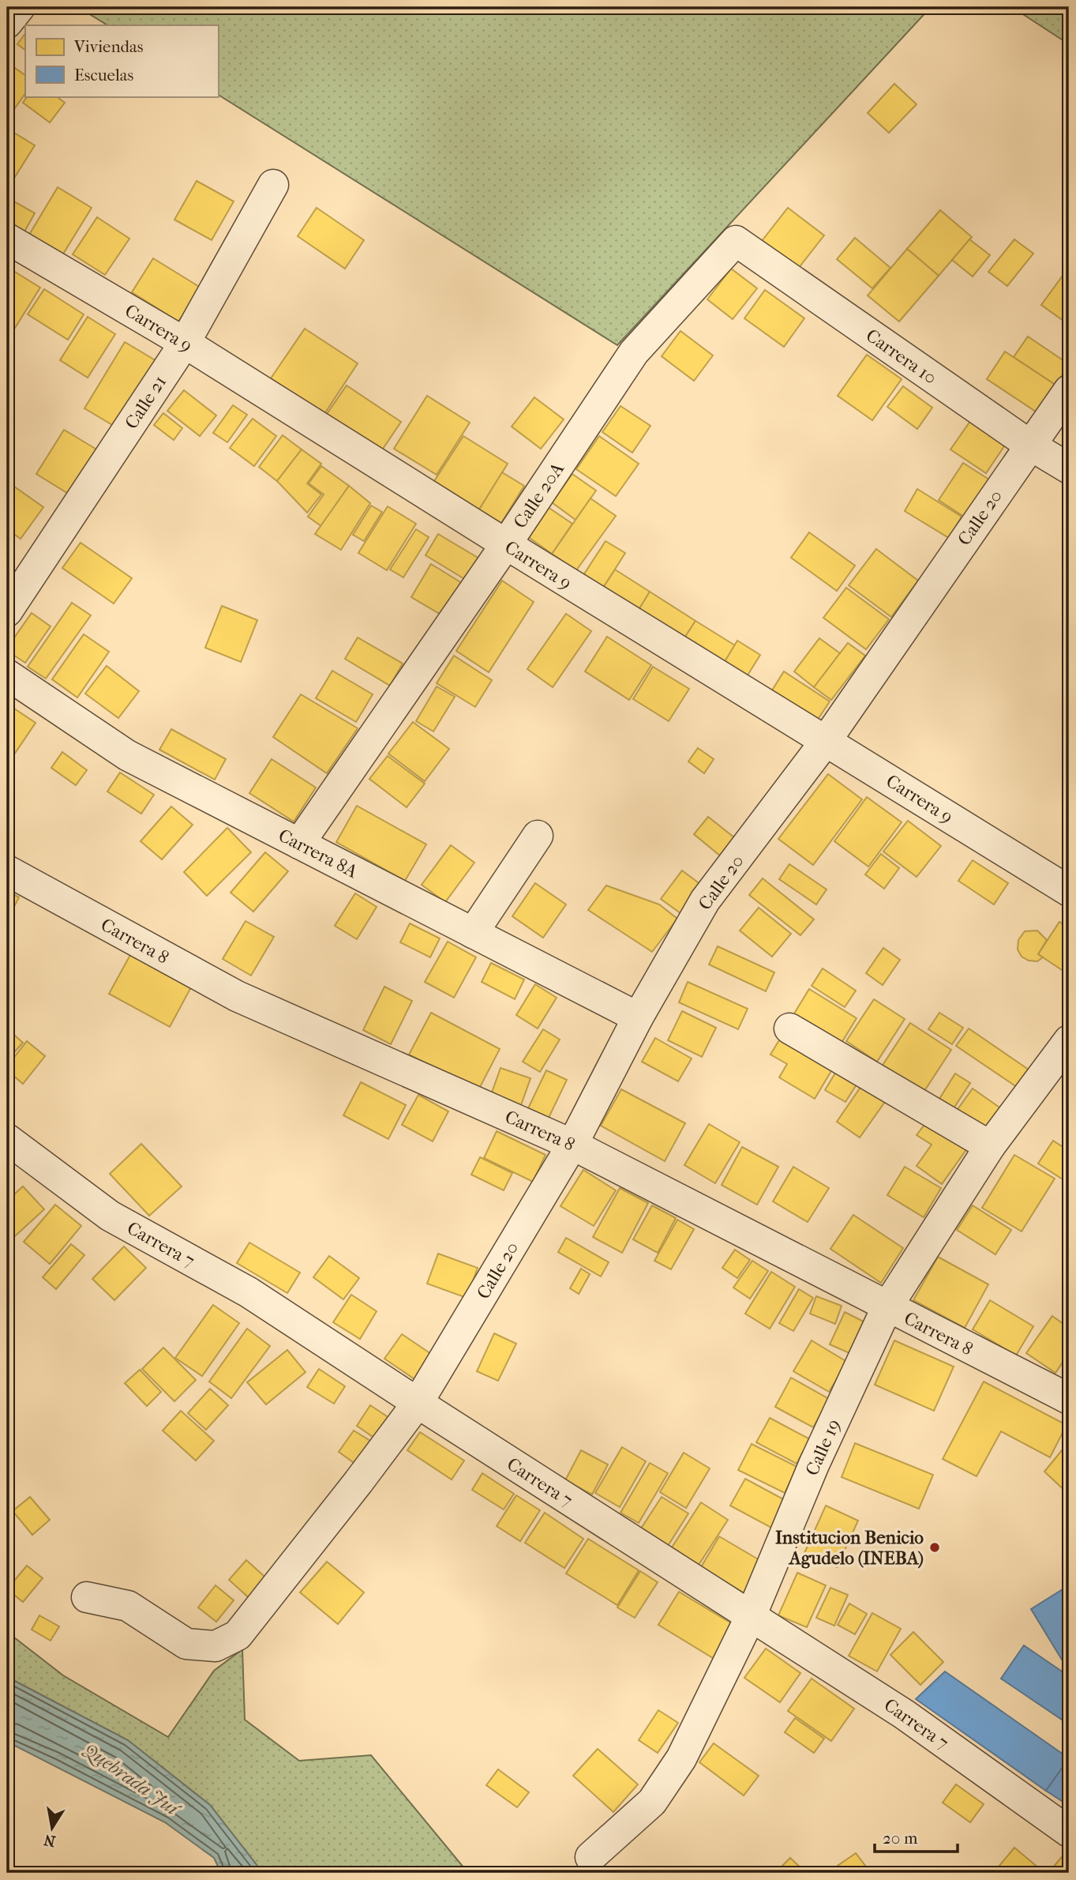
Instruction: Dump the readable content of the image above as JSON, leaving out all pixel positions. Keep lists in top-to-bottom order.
{
  "streets": {
    "street": [
      "Carrera 9",
      "Carrera 10",
      "Calle 21",
      "Calle 20A",
      "Calle 20",
      "Carrera 8A",
      "Carrera 8",
      "Carrera 7",
      "Calle 19"
    ]
  },
  "crossings": [
    ["Carrera 9", "Calle 21"],
    ["Carrera 9", "Calle 20A"],
    ["Carrera 9", "Calle 20"],
    ["Carrera 10", "Calle 20A"],
    ["Carrera 10", "Calle 20"],
    ["Calle 20A", "Carrera 8A"],
    ["Calle 20", "Carrera 8A"],
    ["Calle 20", "Carrera 8"],
    ["Calle 20", "Carrera 7"],
    ["Carrera 8", "Calle 19"],
    ["Carrera 7", "Calle 19"]
  ],
  "water": ["Quebrada Juí"],
  "places": ["Institucion Benicio Agudelo (INEBA)"],
  "legend": ["Viviendas", "Escuelas"],
  "scale_bar": "20 m",
  "north": "bottom"
}
